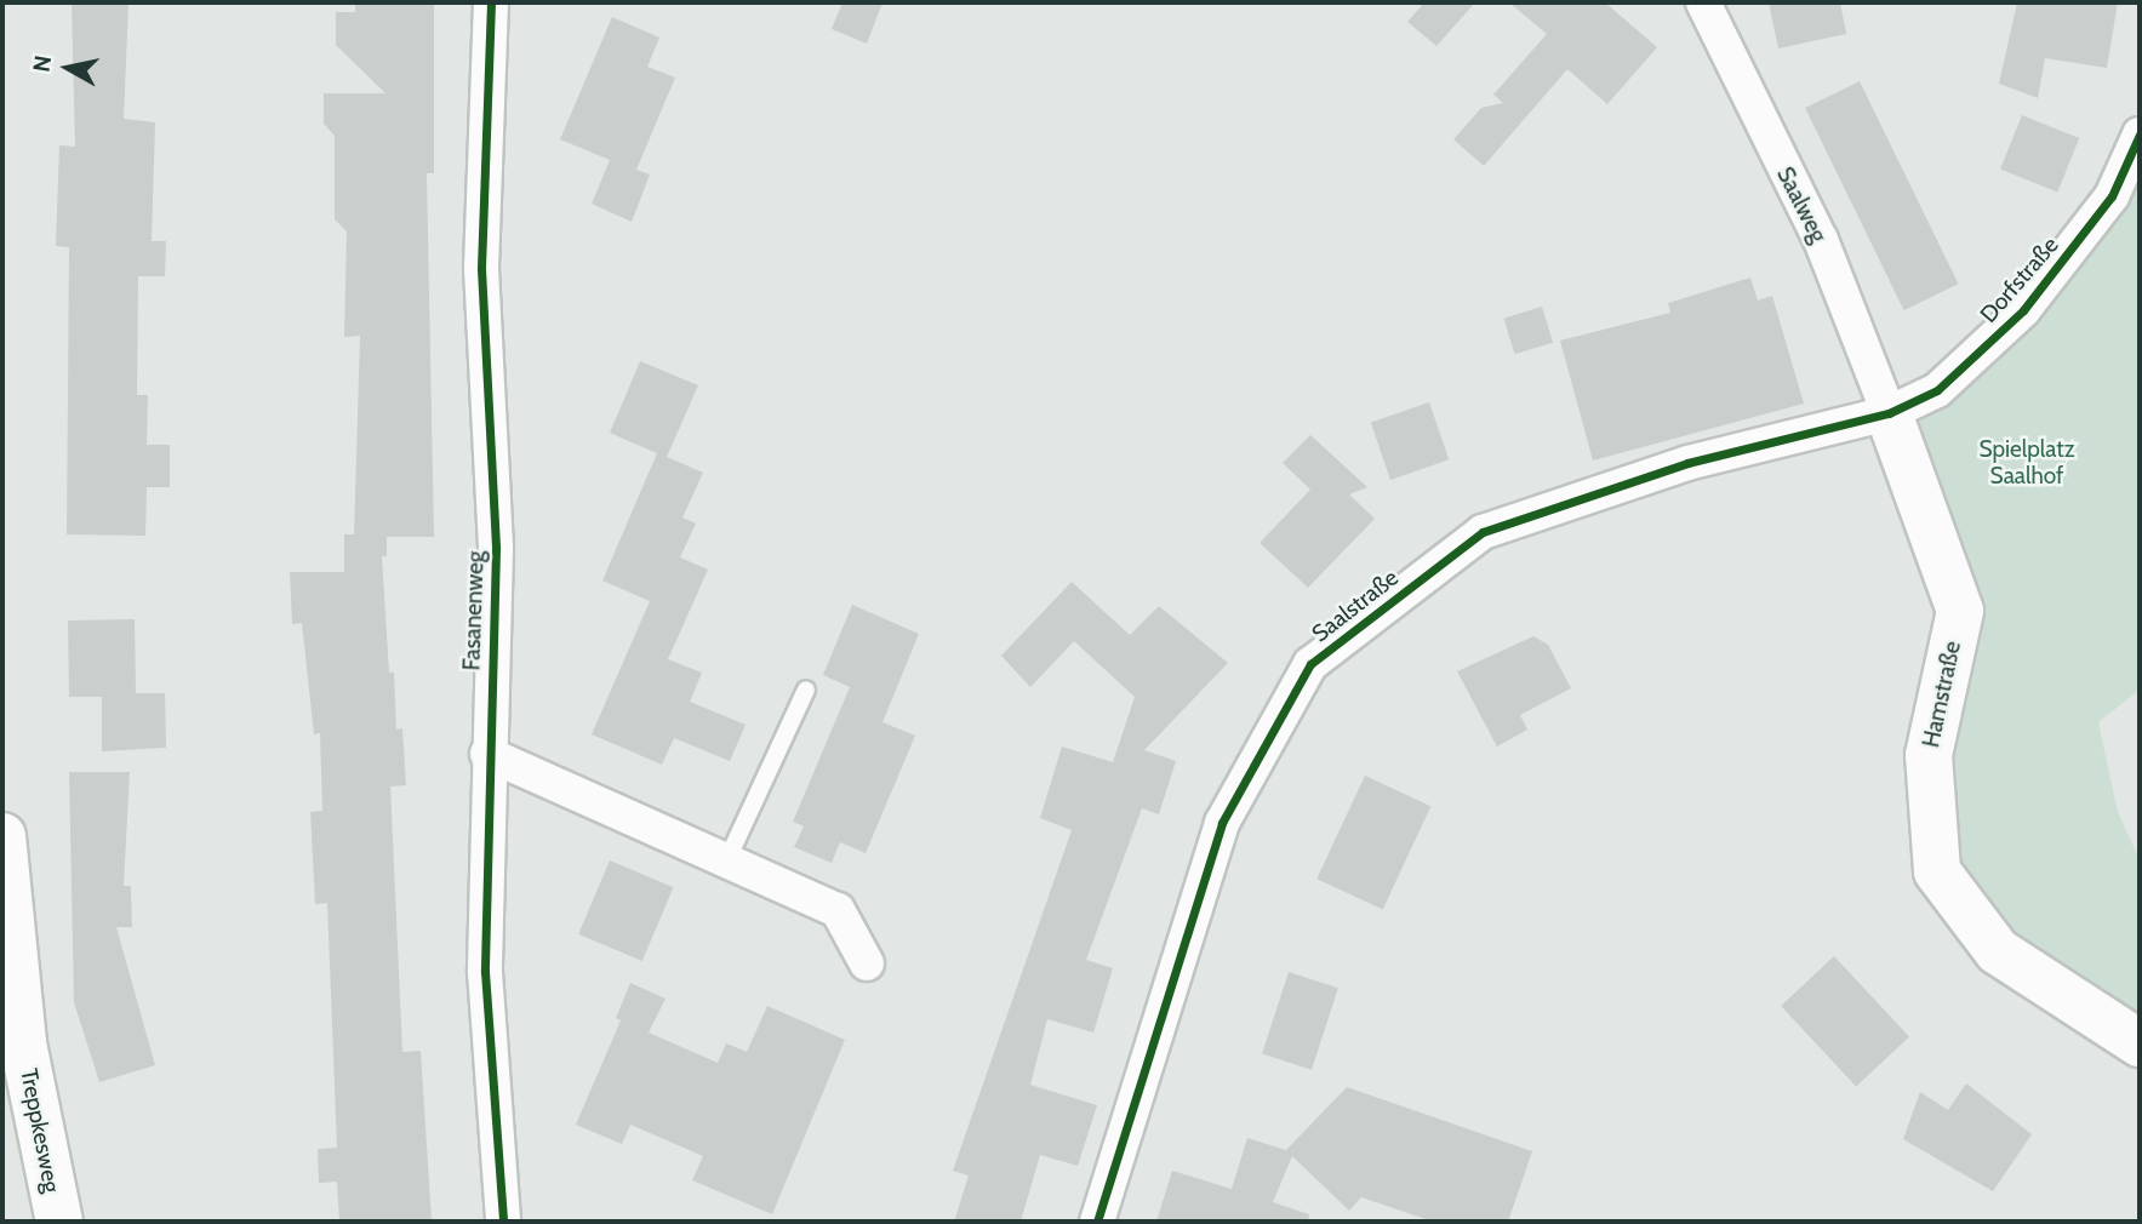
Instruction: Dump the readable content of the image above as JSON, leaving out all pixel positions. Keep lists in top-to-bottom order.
{
  "streets": {
    "street": [
      "Saalweg",
      "Dorfstraße",
      "Saalstraße",
      "Fasanenweg",
      "Hamstraße",
      "Treppkesweg"
    ]
  },
  "crossings": [
    ["Saalweg", "Dorfstraße"],
    ["Saalweg", "Saalstraße"],
    ["Saalweg", "Hamstraße"],
    ["Dorfstraße", "Saalstraße"],
    ["Dorfstraße", "Hamstraße"],
    ["Saalstraße", "Hamstraße"]
  ],
  "parks": ["Spielplatz Saalhof"],
  "north": "left"
}
